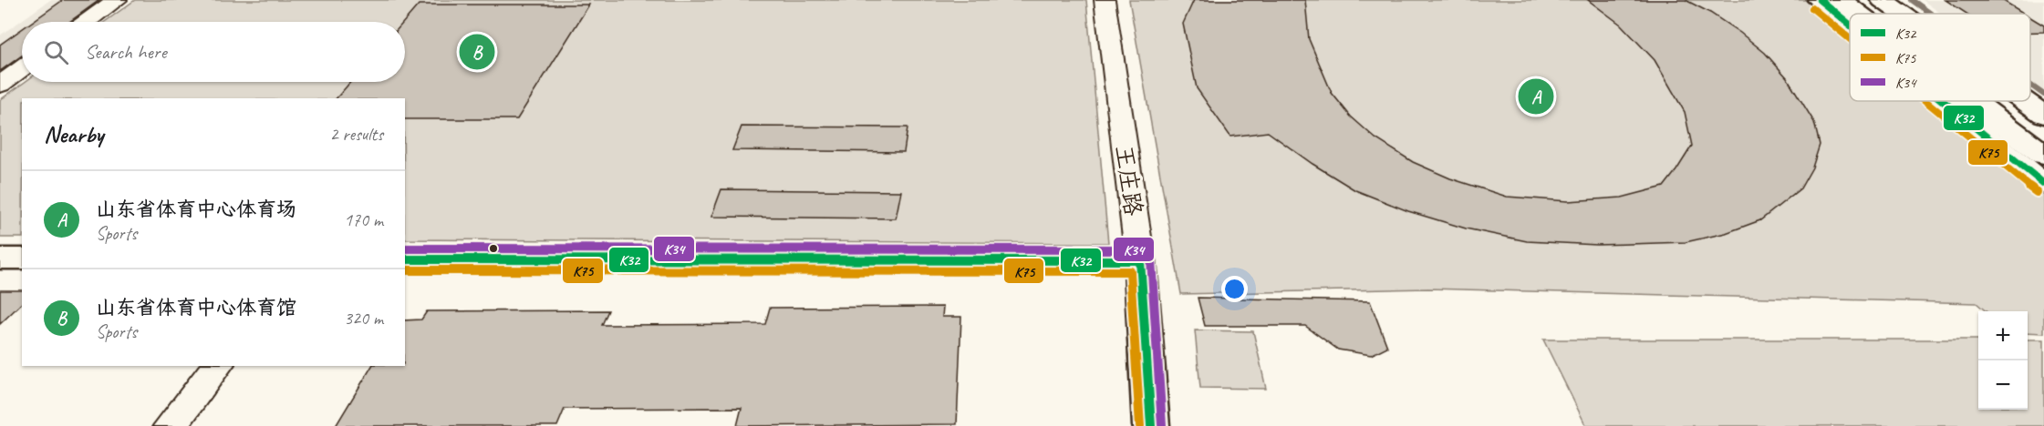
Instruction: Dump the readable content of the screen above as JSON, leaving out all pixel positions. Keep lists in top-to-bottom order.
{
  "streets": {
    "main road": ["王庄路"]
  },
  "lines": ["transit line K32", "transit line K75", "transit line K34"],
  "legend": ["K32", "K75", "K34"],
  "page": {
    "search": "Search here",
    "pins": ["B", "A"],
    "heading": ["Nearby", "2 results"],
    "list": [
      {
        "mark": "A",
        "name": "山东省体育中心体育场",
        "note": "Sports",
        "value": "170 m"
      },
      {
        "mark": "B",
        "name": "山东省体育中心体育馆",
        "note": "Sports",
        "value": "320 m"
      }
    ],
    "map_buttons": ["+", "−"]
  }
}
